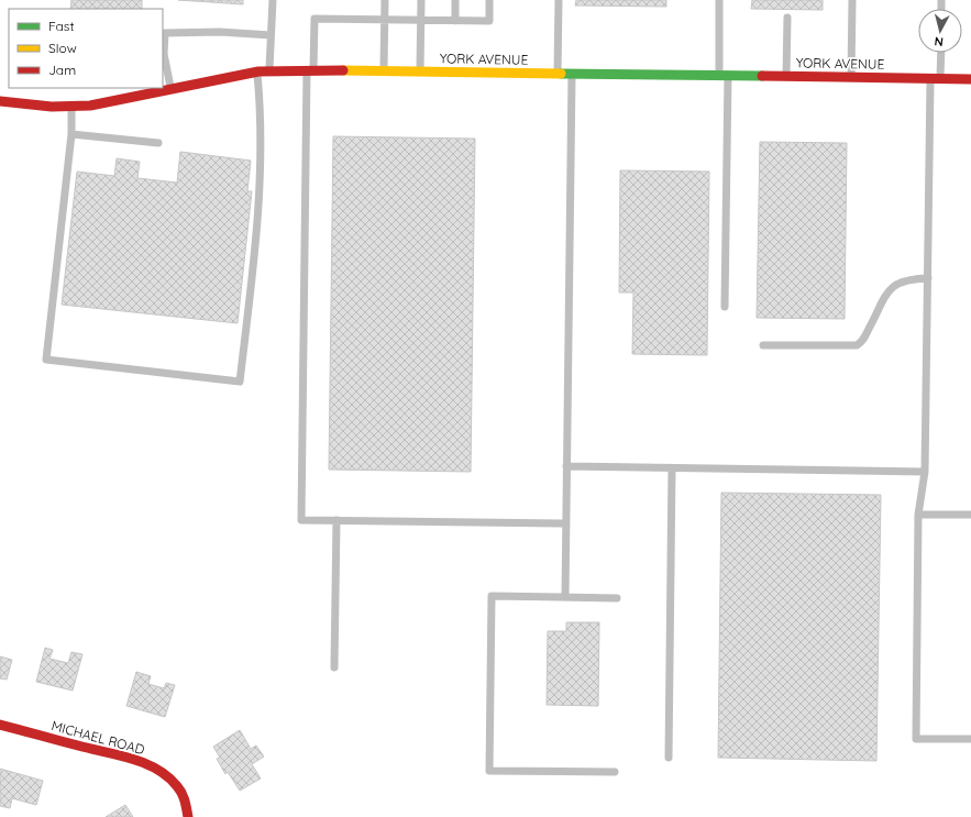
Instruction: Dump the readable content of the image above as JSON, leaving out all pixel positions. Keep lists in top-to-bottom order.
{
  "streets": {
    "street": ["YORK AVENUE", "MICHAEL ROAD"]
  },
  "legend": ["Fast", "Slow", "Jam"],
  "north": "bottom"
}
